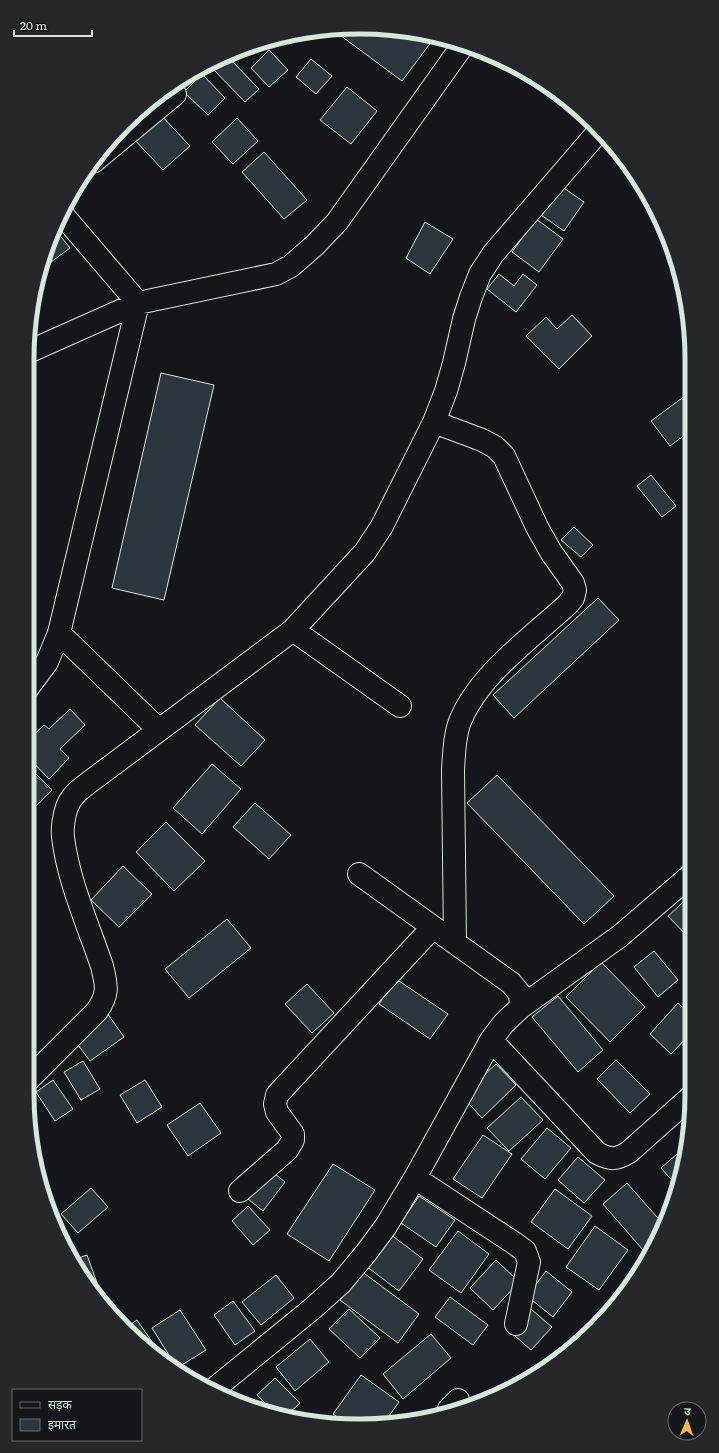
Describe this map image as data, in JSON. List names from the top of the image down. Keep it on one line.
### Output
{"legend":["सड़क","इमारत"],"scale_bar":"20 m","north":"top"}
